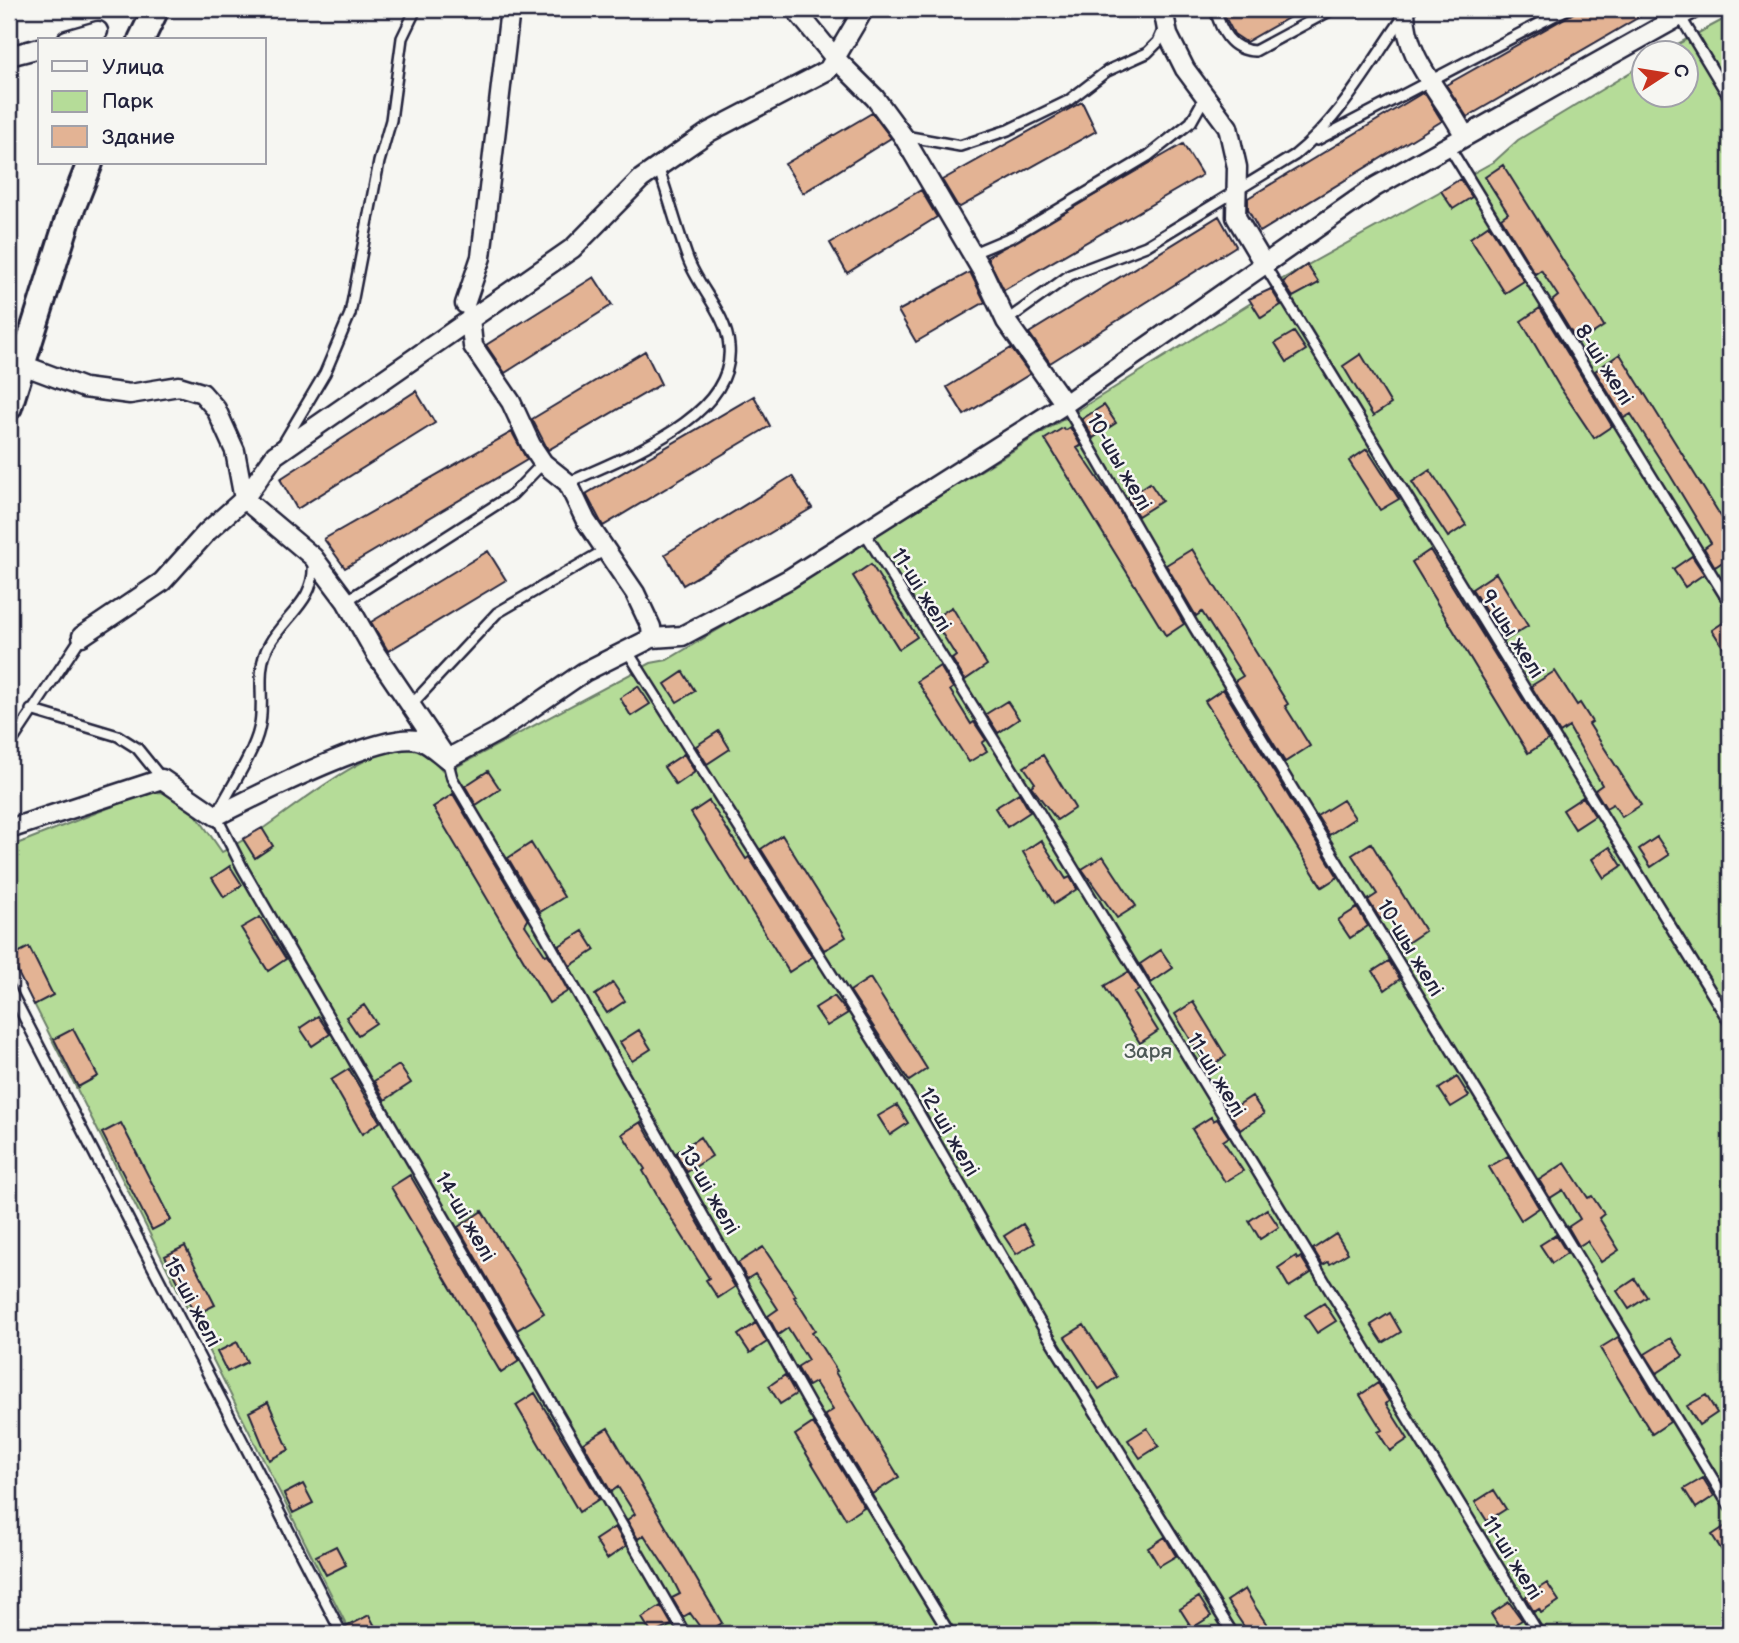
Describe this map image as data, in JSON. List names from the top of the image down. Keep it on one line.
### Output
{"streets":{"lane":["8-ші желі","10-шы желі","11-ші желі","9-шы желі","12-ші желі","13-ші желі","14-ші желі","15-ші желі"]},"parks":["Заря"],"legend":["Улица","Парк","Здание"],"north":"right"}
